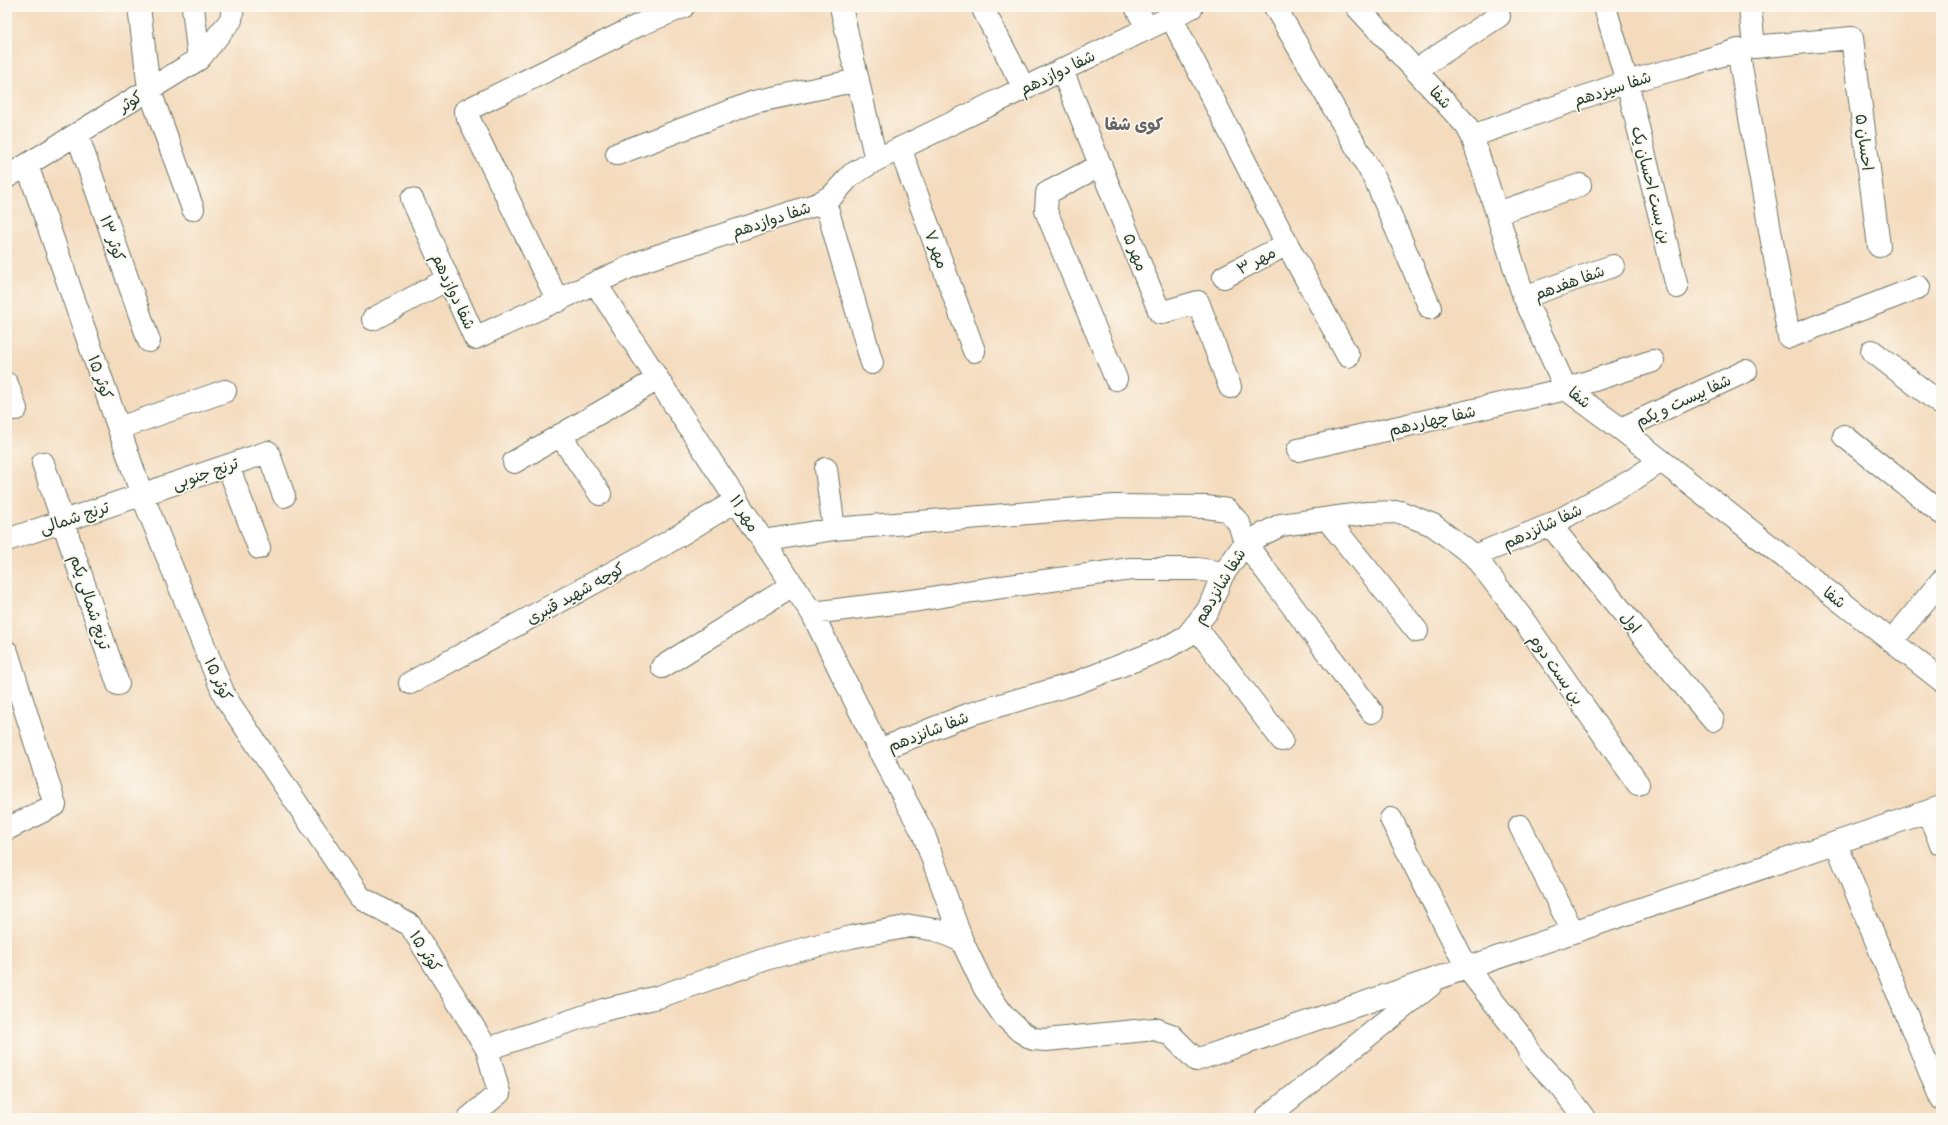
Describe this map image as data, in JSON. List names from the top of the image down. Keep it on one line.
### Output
{"streets":{"street":["شفا دوازدهم","شفا سیزدهم","شفا","کوثر","احسان ۵","بن بست احسان یک","کوثر ۱۳","مهر ۷","مهر ۵","مهر ۳","شفا هفدهم","کوثر ۱۵","شفا بیست و یکم","شفا چهاردهم","ترنج جنوبی","مهر ۱۱","ترنج شمالی","شفا شانزدهم","کوچه شهید قنبری","ترنج شمالی یکم","اول","بن بست دوم"]},"crossings":[["شفا دوازدهم","مهر ۷"],["شفا دوازدهم","مهر ۵"],["شفا دوازدهم","مهر ۱۱"],["شفا سیزدهم","شفا"],["شفا سیزدهم","احسان ۵"],["شفا سیزدهم","بن بست احسان یک"],["شفا","شفا هفدهم"],["شفا","شفا بیست و یکم"],["شفا","شفا چهاردهم"],["شفا","شفا شانزدهم"],["کوثر","کوثر ۱۳"],["کوثر","کوثر ۱۵"],["کوثر ۱۵","ترنج جنوبی"],["کوثر ۱۵","ترنج شمالی"],["ترنج جنوبی","ترنج شمالی"],["مهر ۱۱","شفا شانزدهم"],["مهر ۱۱","کوچه شهید قنبری"],["ترنج شمالی","ترنج شمالی یکم"],["شفا شانزدهم","اول"],["شفا شانزدهم","بن بست دوم"]],"districts":["کوی شفا"]}
